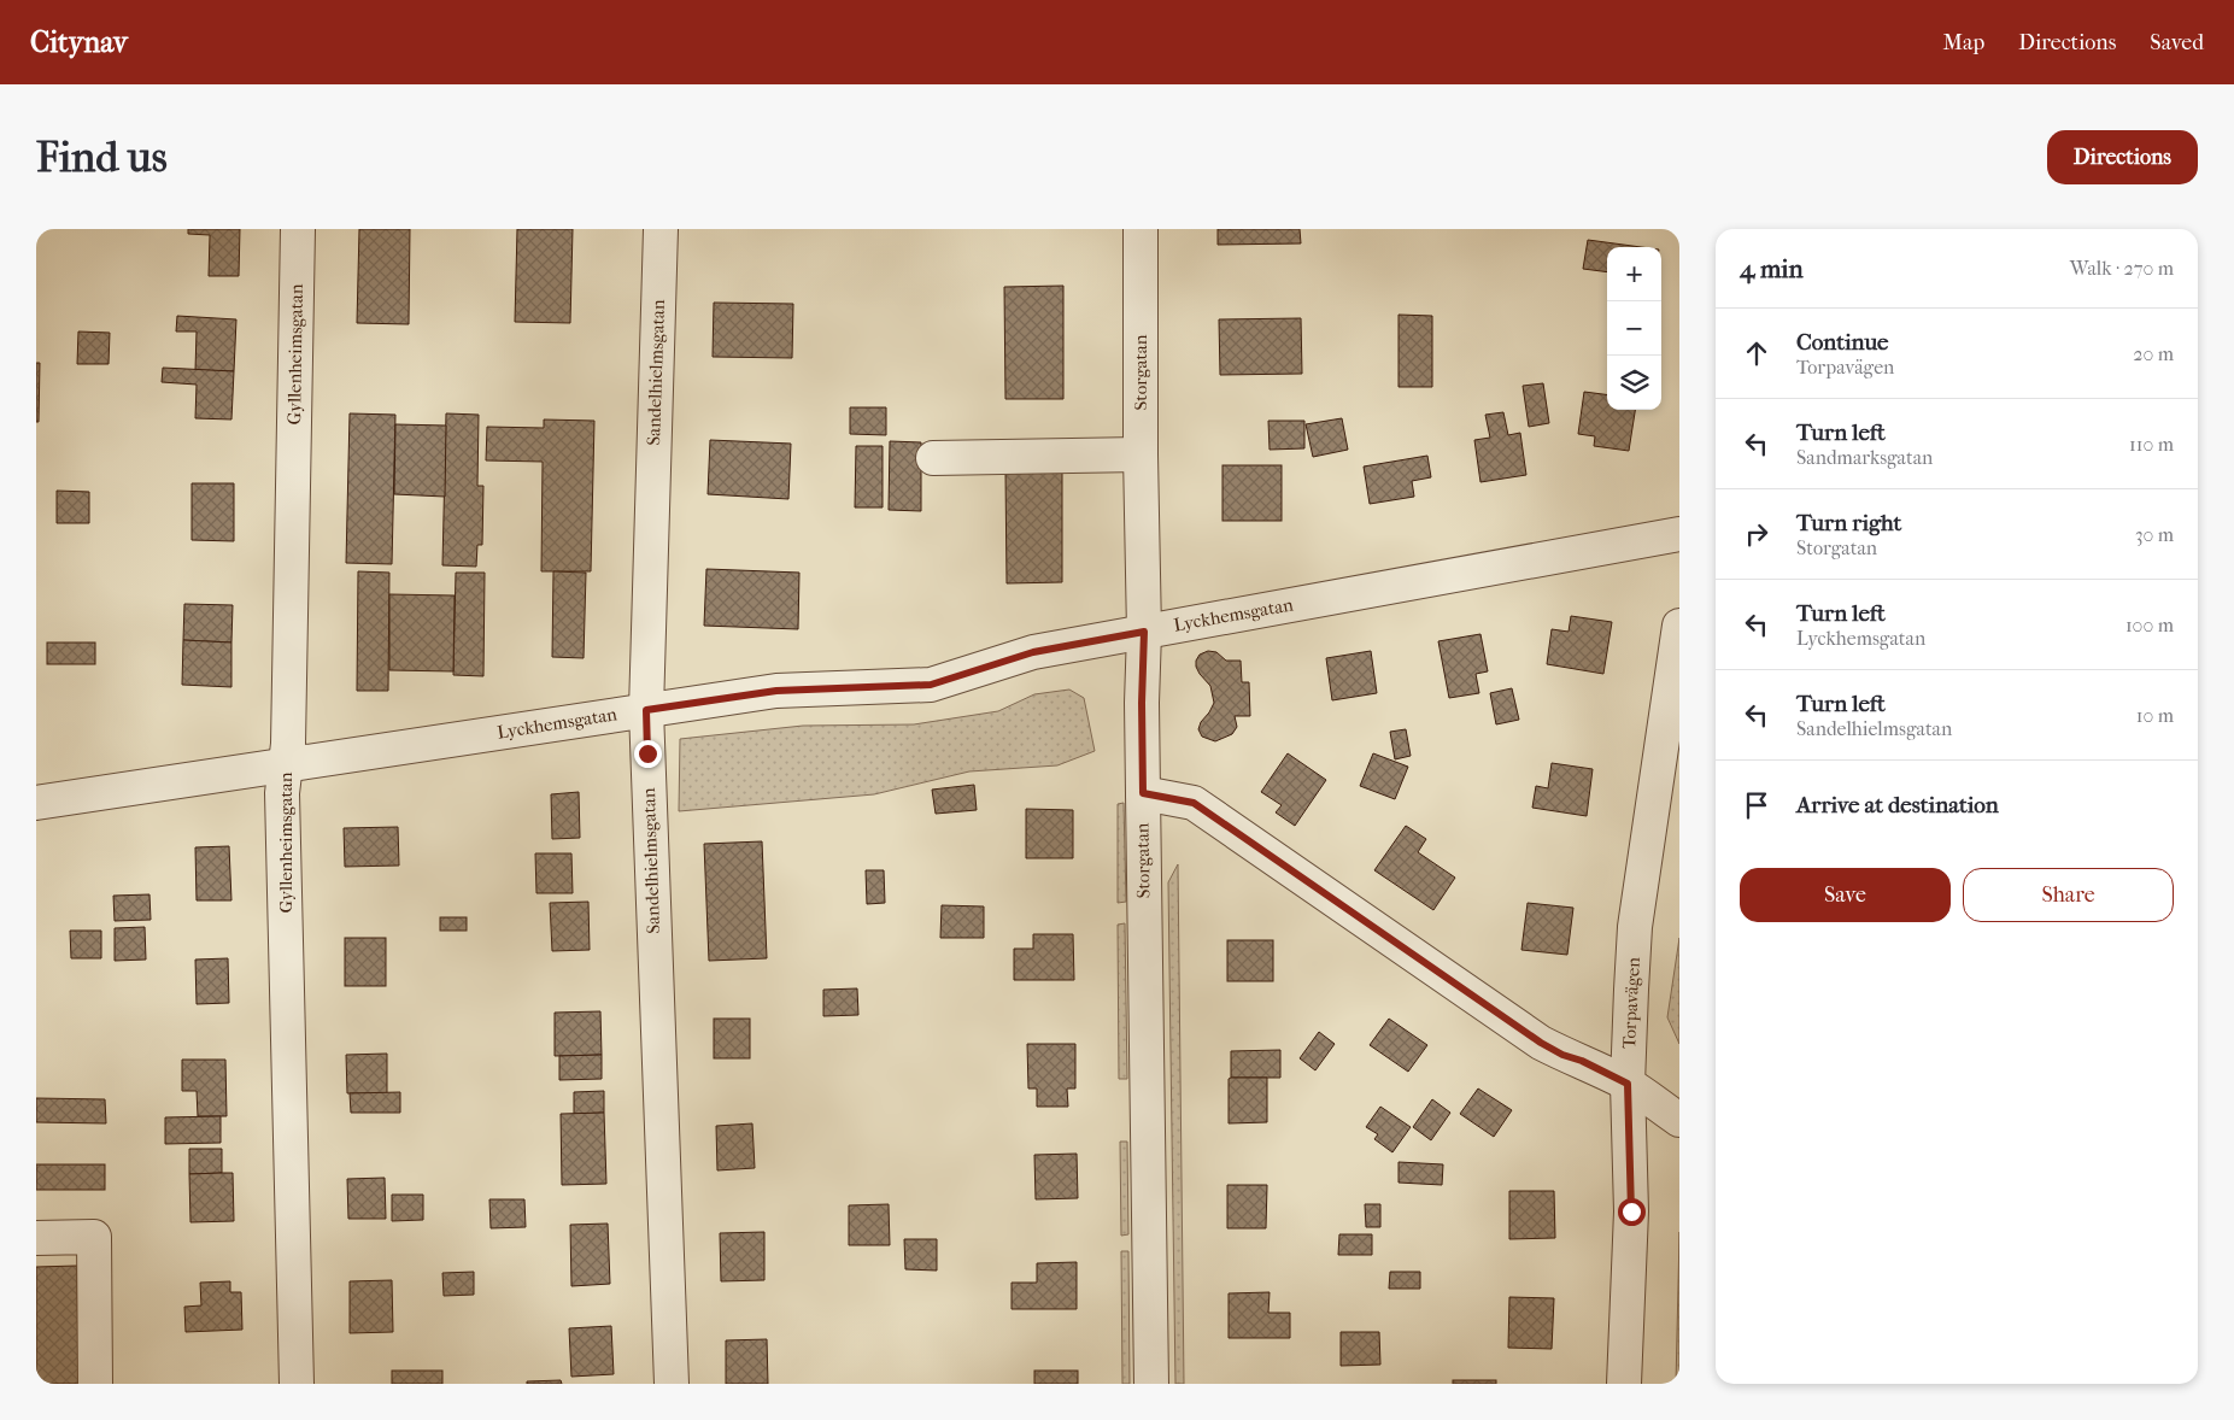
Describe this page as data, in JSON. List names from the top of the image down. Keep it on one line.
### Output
{"streets":{"street":["Gyllenheimsgatan","Sandelhielmsgatan","Storgatan","Lyckhemsgatan","Torpavägen"]},"crossings":[["Gyllenheimsgatan","Lyckhemsgatan"],["Sandelhielmsgatan","Lyckhemsgatan"],["Storgatan","Lyckhemsgatan"]],"page":{"header":"Citynav","nav":["Map","Directions","Saved"],"buttons":["Directions",["Save","Share"]],"title":"Find us","heading":["4 min","Walk · 270 m"],"map_buttons":["+","−"],"list":[["Continue","Torpavägen","20 m"],["Turn left","Sandmarksgatan","110 m"],["Turn right","Storgatan","30 m"],["Turn left","Lyckhemsgatan","100 m"],["Turn left","Sandelhielmsgatan","10 m"],"Arrive at destination"]}}
